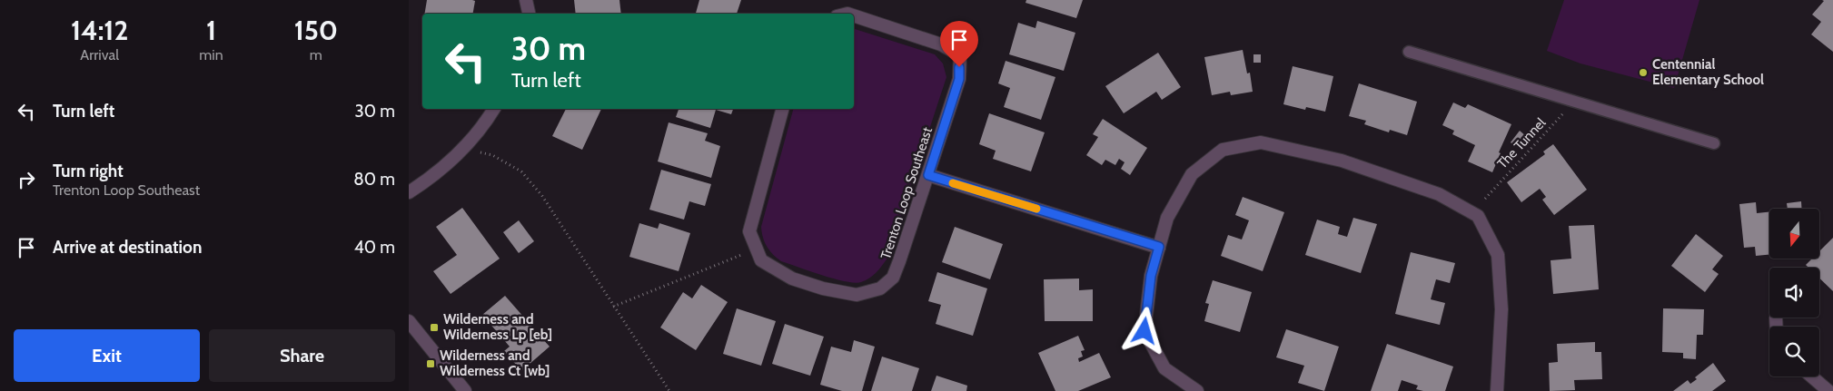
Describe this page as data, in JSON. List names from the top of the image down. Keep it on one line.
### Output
{"streets":{"street":["Trenton Loop Southeast"],"path":["The Tunnel"]},"places":{"other":["Centennial Elementary School"],"transit":["Wilderness and Wilderness Lp [eb]","Wilderness and Wilderness Ct [wb]"]},"north":"bottom","page":{"eta":["14:12","Arrival","1","min","150","m"],"turn":["30 m","Turn left"],"list":[{"name":"Turn left","value":"30 m"},{"name":"Turn right","note":"Trenton Loop Southeast","value":"80 m"},{"name":"Arrive at destination","value":"40 m"}],"buttons":["Exit","Share"]}}
